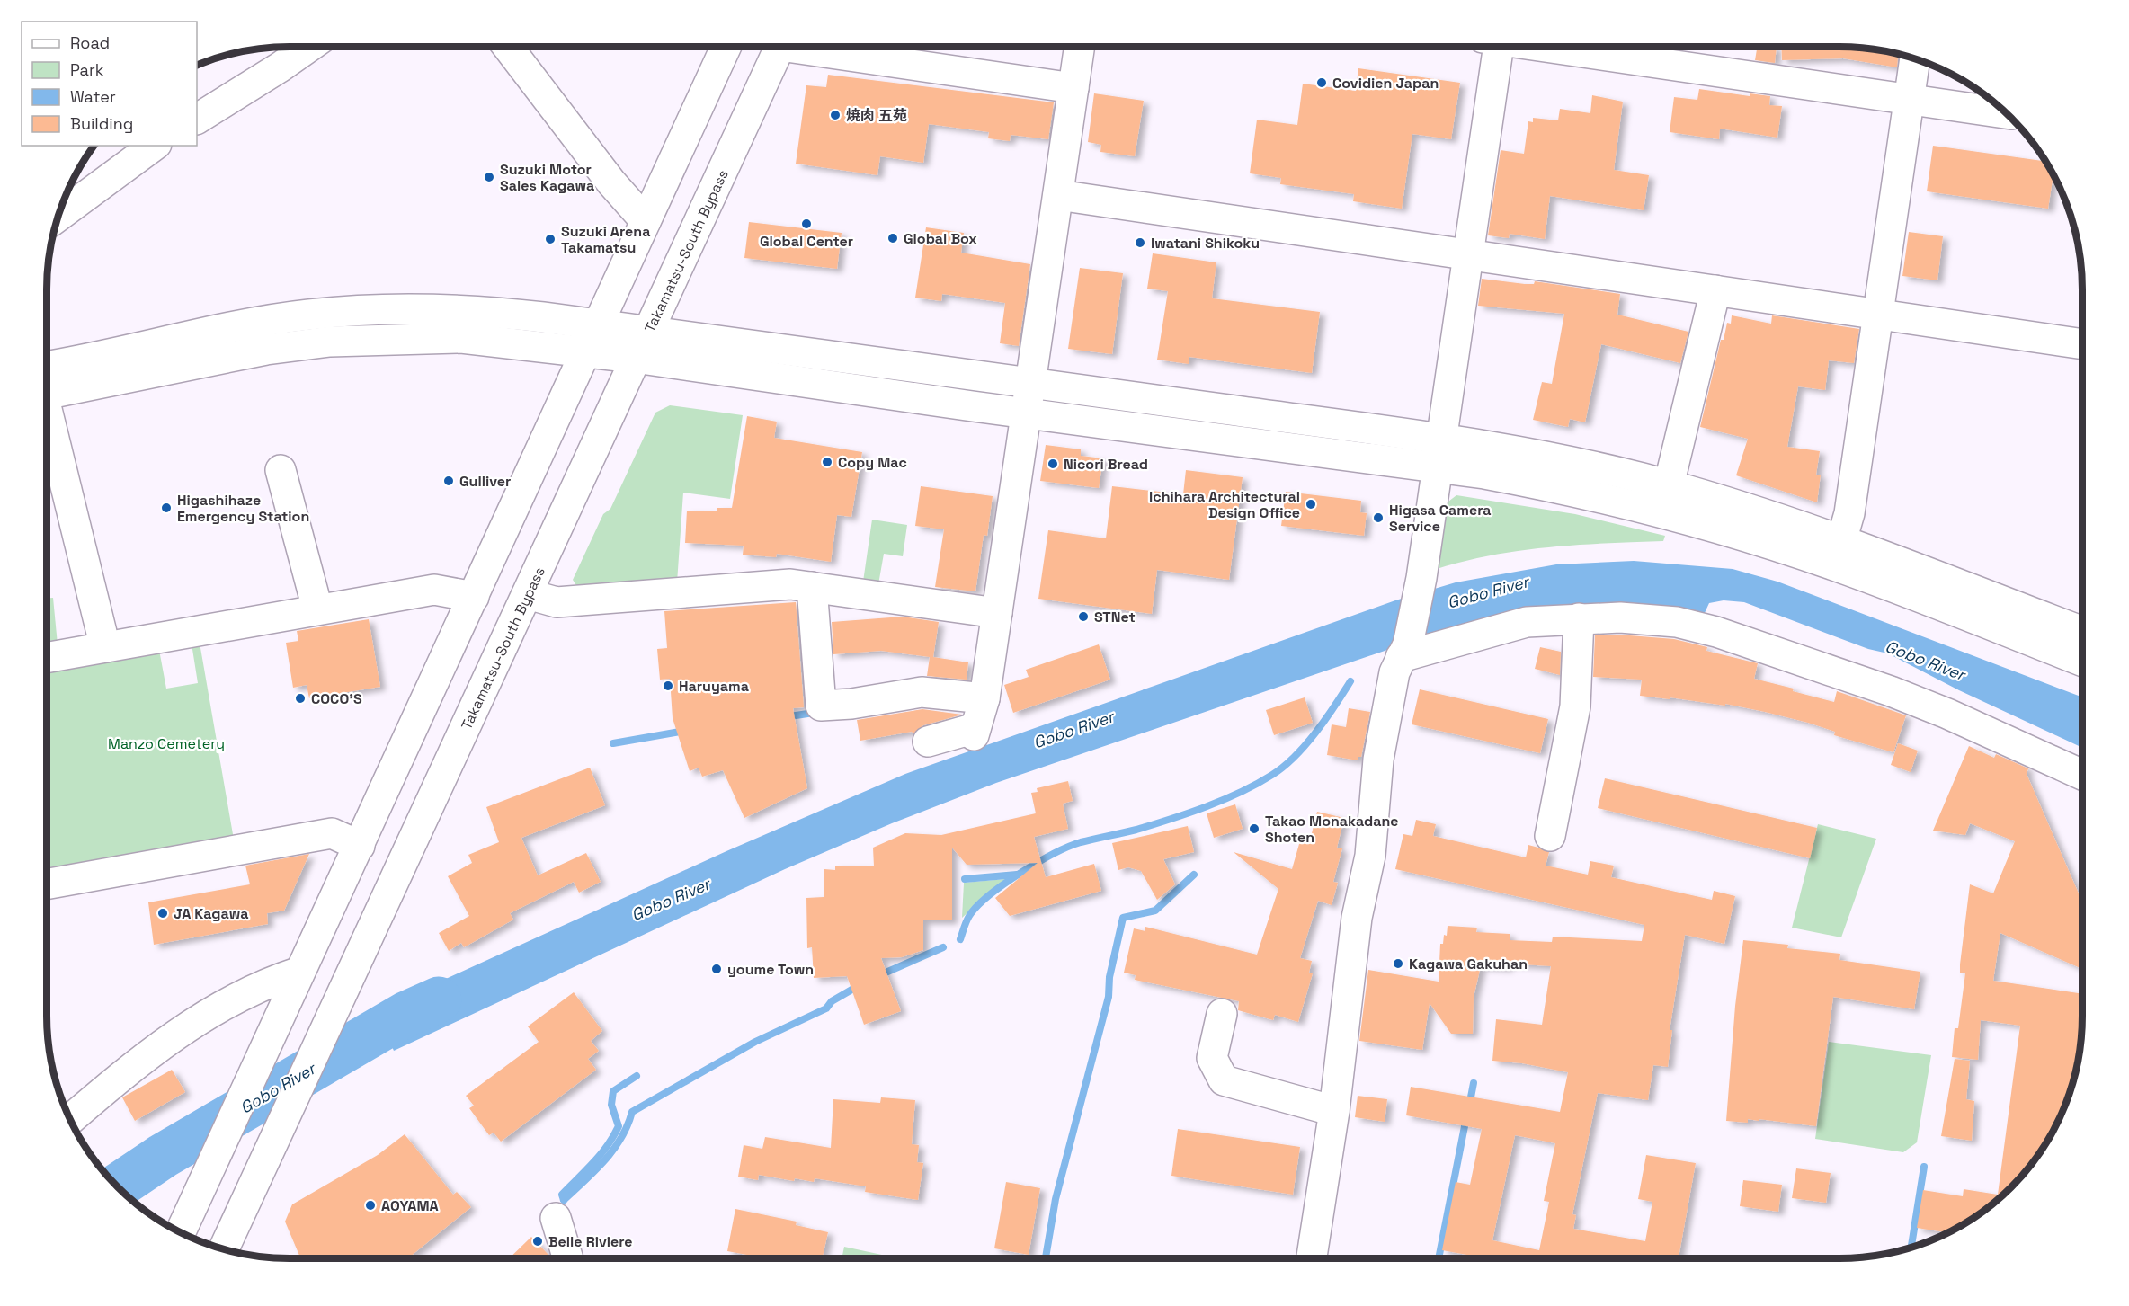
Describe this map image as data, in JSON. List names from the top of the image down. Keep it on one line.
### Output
{"streets":{"main road":["Takamatsu-South Bypass"]},"water":["Gobo River"],"parks":["Manzo Cemetery"],"places":["Covidien Japan","焼肉 五苑","Suzuki Motor Sales Kagawa","Global Center","Global Box","Suzuki Arena Takamatsu","Iwatani Shikoku","Copy Mac","Nicori Bread","Gulliver","Ichihara Architectural Design Office","Higashihaze Emergency Station","Higasa Camera Service","STNet","Haruyama","COCO'S","Takao Monakadane Shoten","JA Kagawa","Kagawa Gakuhan","youme Town","AOYAMA","Belle Riviere"],"legend":["Road","Park","Water","Building"]}
